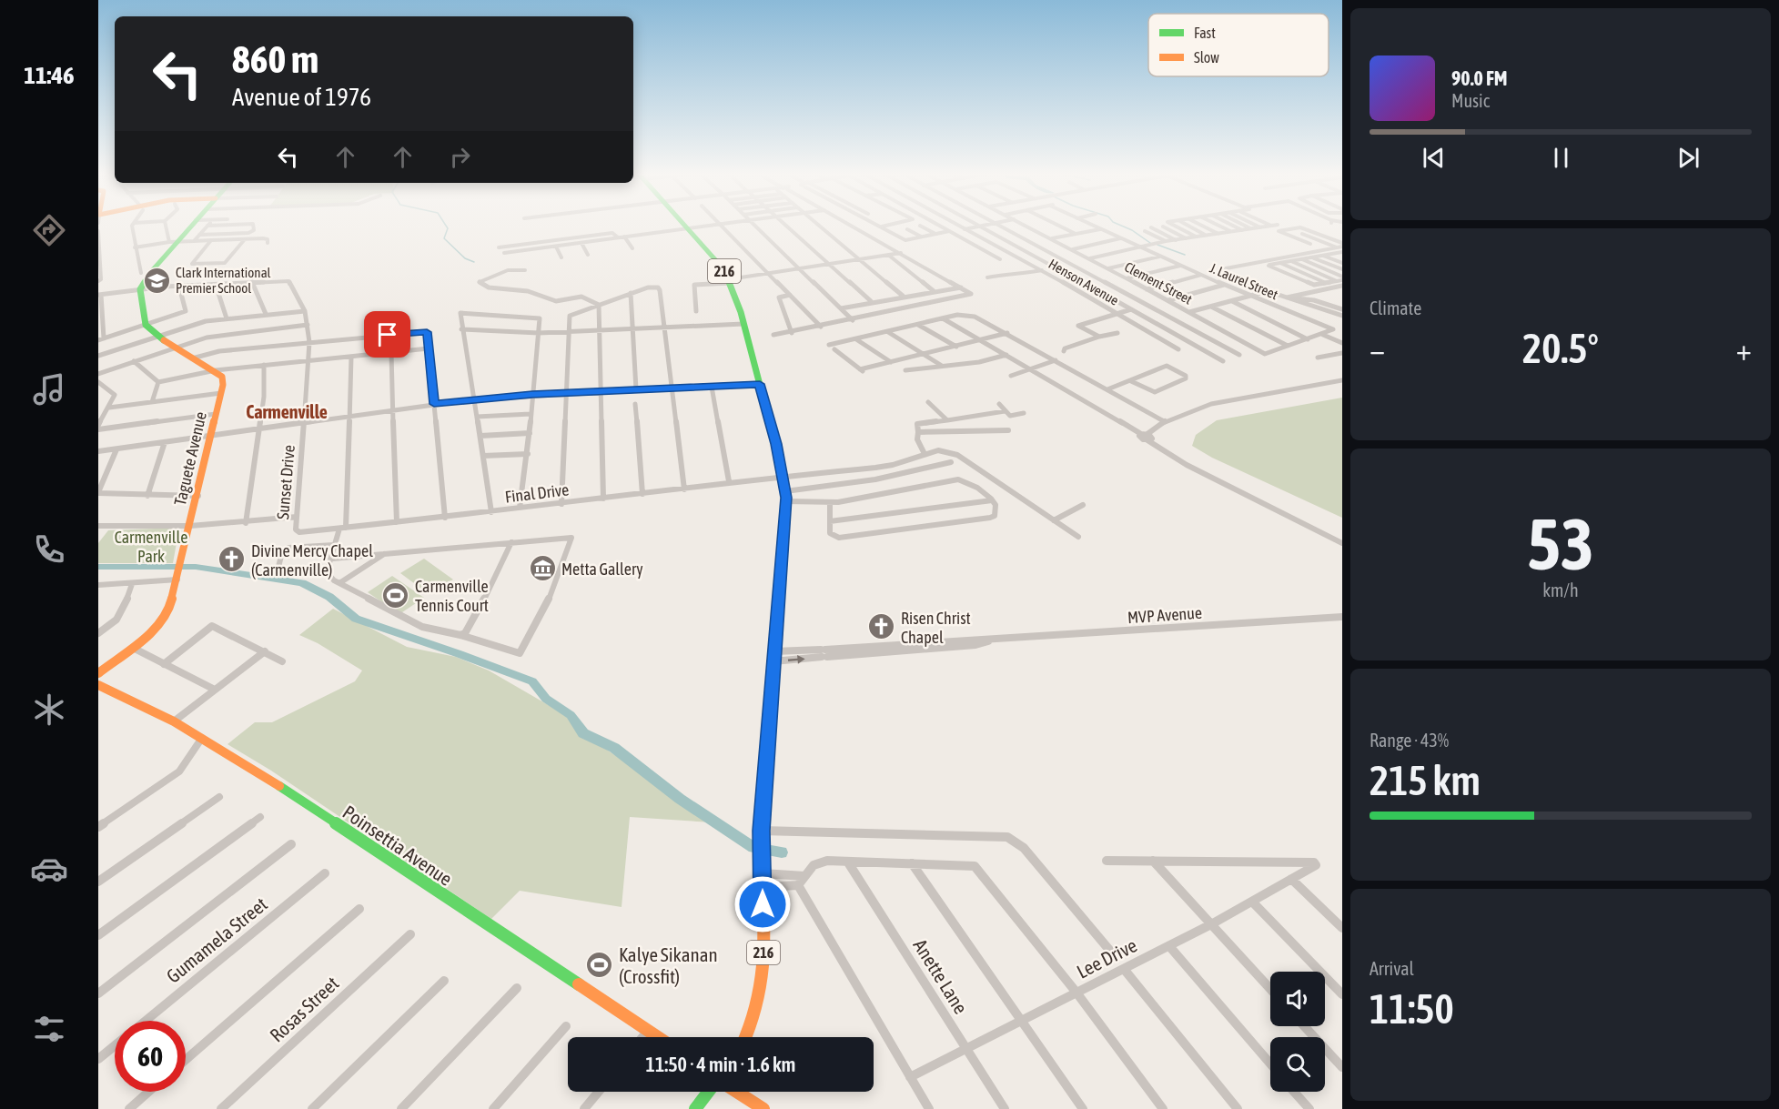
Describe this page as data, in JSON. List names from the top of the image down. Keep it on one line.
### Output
{"streets":{"main road":["216","Taguete Avenue","Poinsettia Avenue"],"street":["J. Laurel Street","Henson Avenue","Clement Street","Sunset Drive","Final Drive","MVP Avenue","Gumamela Street","Lee Drive","Anette Lane","Rosas Street"]},"crossings":[["216","Final Drive"],["216","MVP Avenue"],["Sunset Drive","Final Drive"],["Lee Drive","Anette Lane"]],"districts":["Carmenville"],"parks":["Carmenville Park"],"places":{"school or university":["Clark International Premier School"],"church":["Divine Mercy Chapel (Carmenville)","Risen Christ Chapel"],"museum":["Metta Gallery"],"sports":["Carmenville Tennis Court","Kalye Sikanan (Crossfit)"]},"legend":["Fast","Slow"],"page":{"tabs":"11:46","turn":["860 m","Avenue of 1976"],"song":["90.0 FM","Music"],"tile":["Climate",["53","km/h"],["Range · 43%","215 km"],["Arrival","11:50"]],"heat":["−","20.5°","+"],"limit":"60","trip":"11:50 · 4 min · 1.6 km"}}
